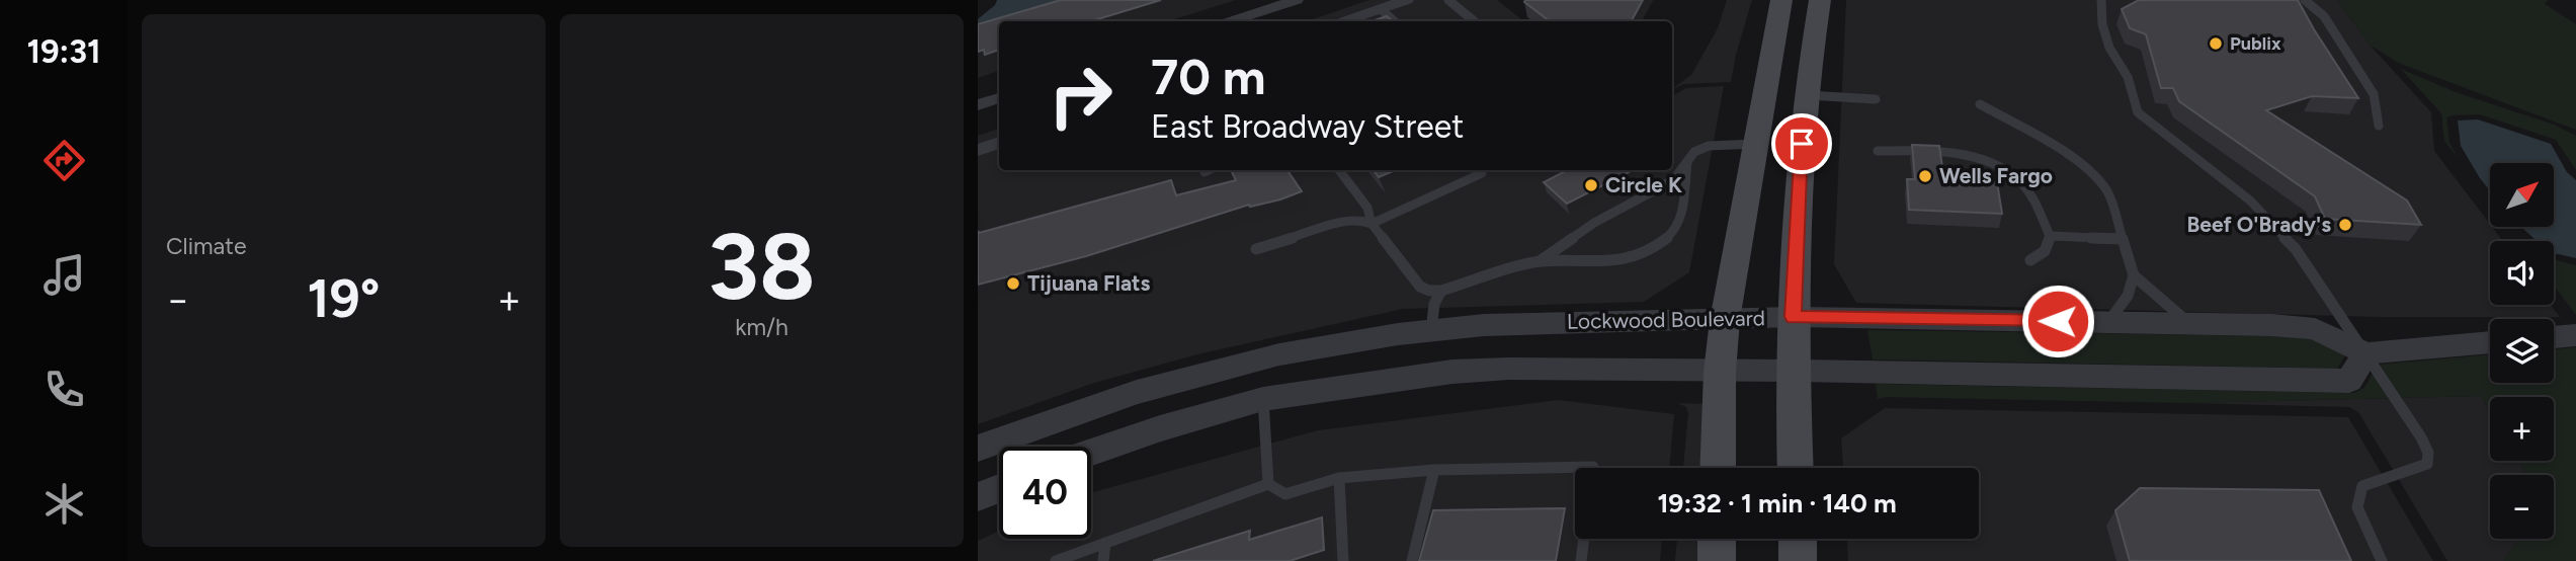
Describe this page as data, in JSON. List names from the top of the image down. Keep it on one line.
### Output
{"streets":{"street":["Lockwood Boulevard"]},"places":["Publix","Wells Fargo","Circle K","Beef O'Brady's","Tijuana Flats"],"north":"top right","page":{"tabs":"19:31","tile":["Climate",["38","km/h"]],"turn":["70 m","East Broadway Street"],"map_buttons":["+","−"],"heat":["−","19°","+"],"limit":"40","trip":"19:32 · 1 min · 140 m"}}
